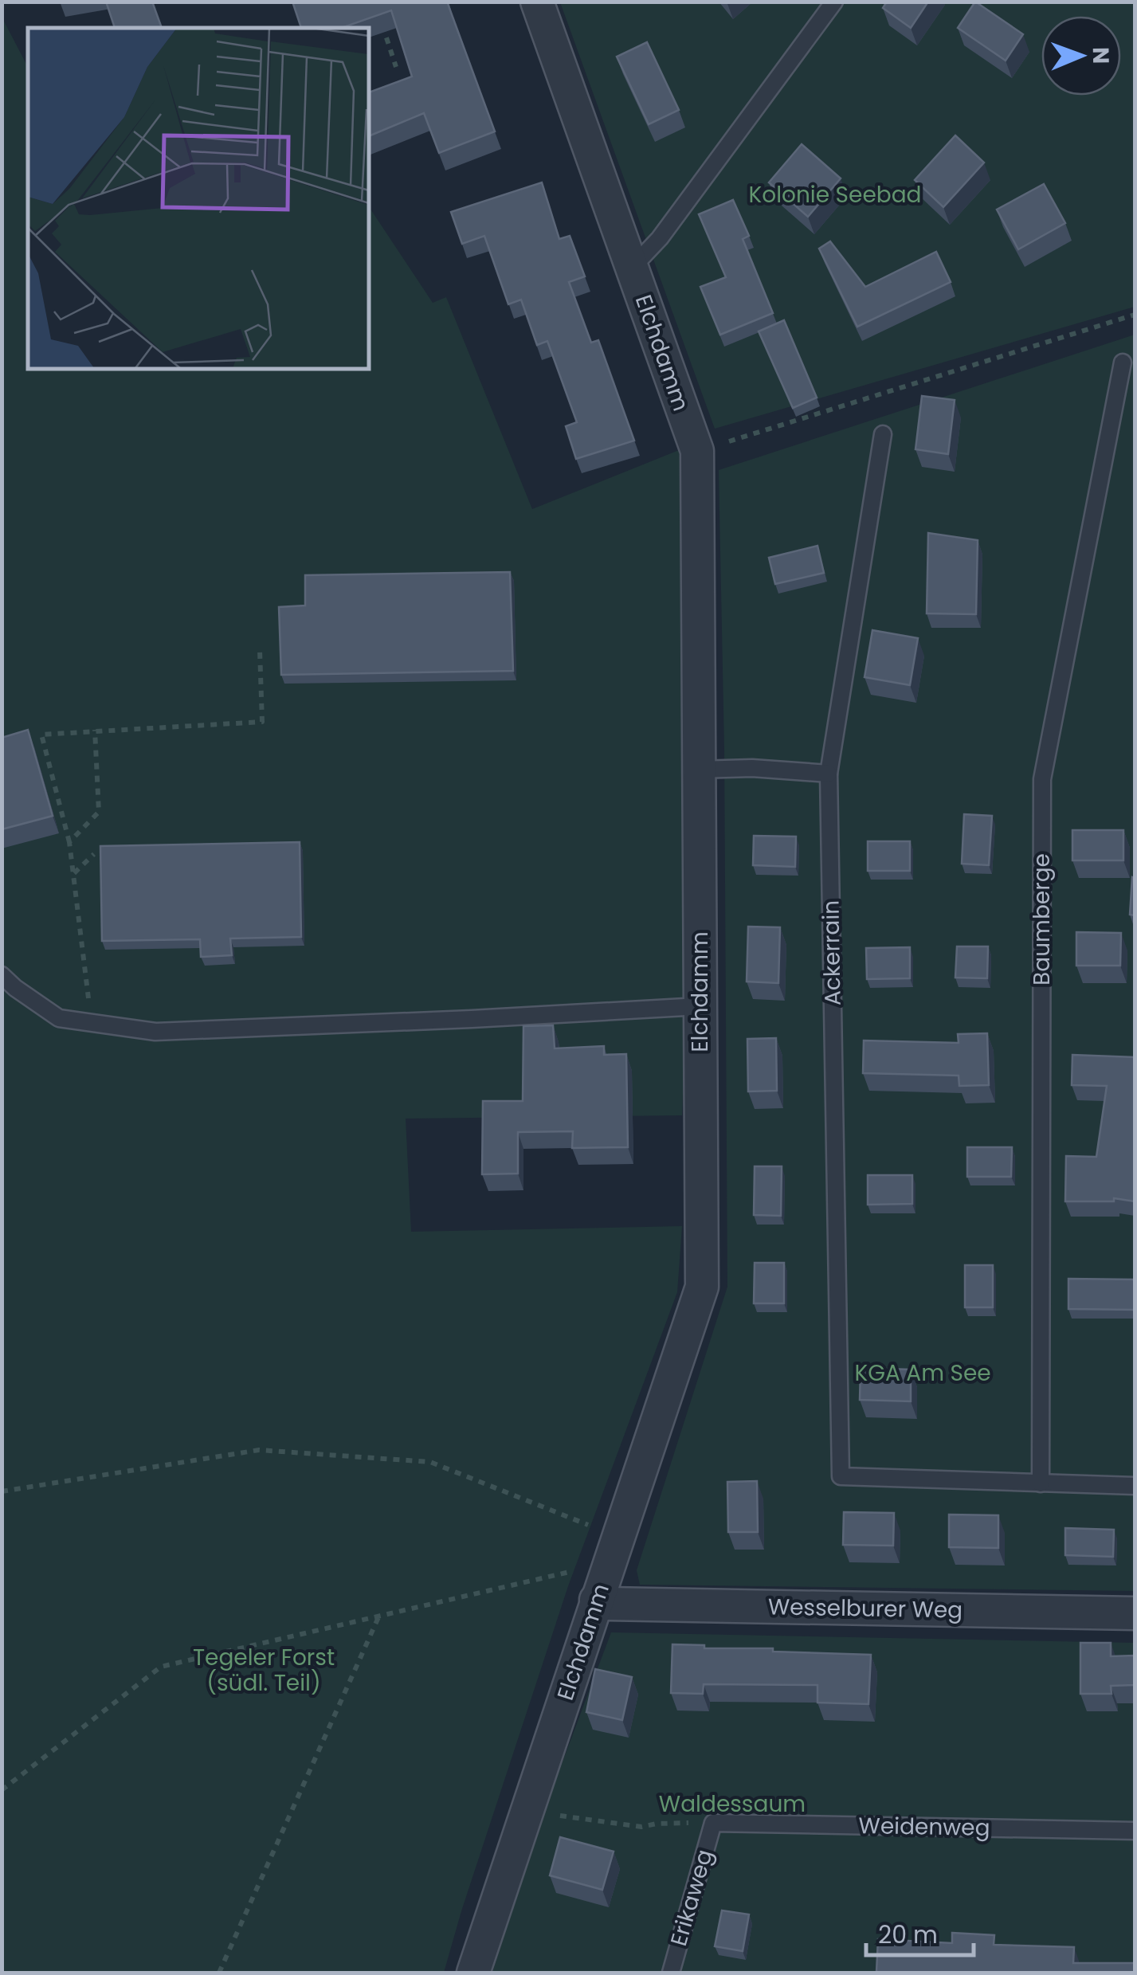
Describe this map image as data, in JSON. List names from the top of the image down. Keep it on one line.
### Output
{"streets":{"street":["Elchdamm","Wesselburer Weg"],"lane":["Baumberge","Ackerrain","Weidenweg","Erikaweg"]},"crossings":[["Elchdamm","Wesselburer Weg"],["Baumberge","Ackerrain"],["Weidenweg","Erikaweg"]],"parks":["Kolonie Seebad","KGA Am See","Tegeler Forst (südl. Teil)","Waldessaum"],"scale_bar":"20 m","north":"right"}
